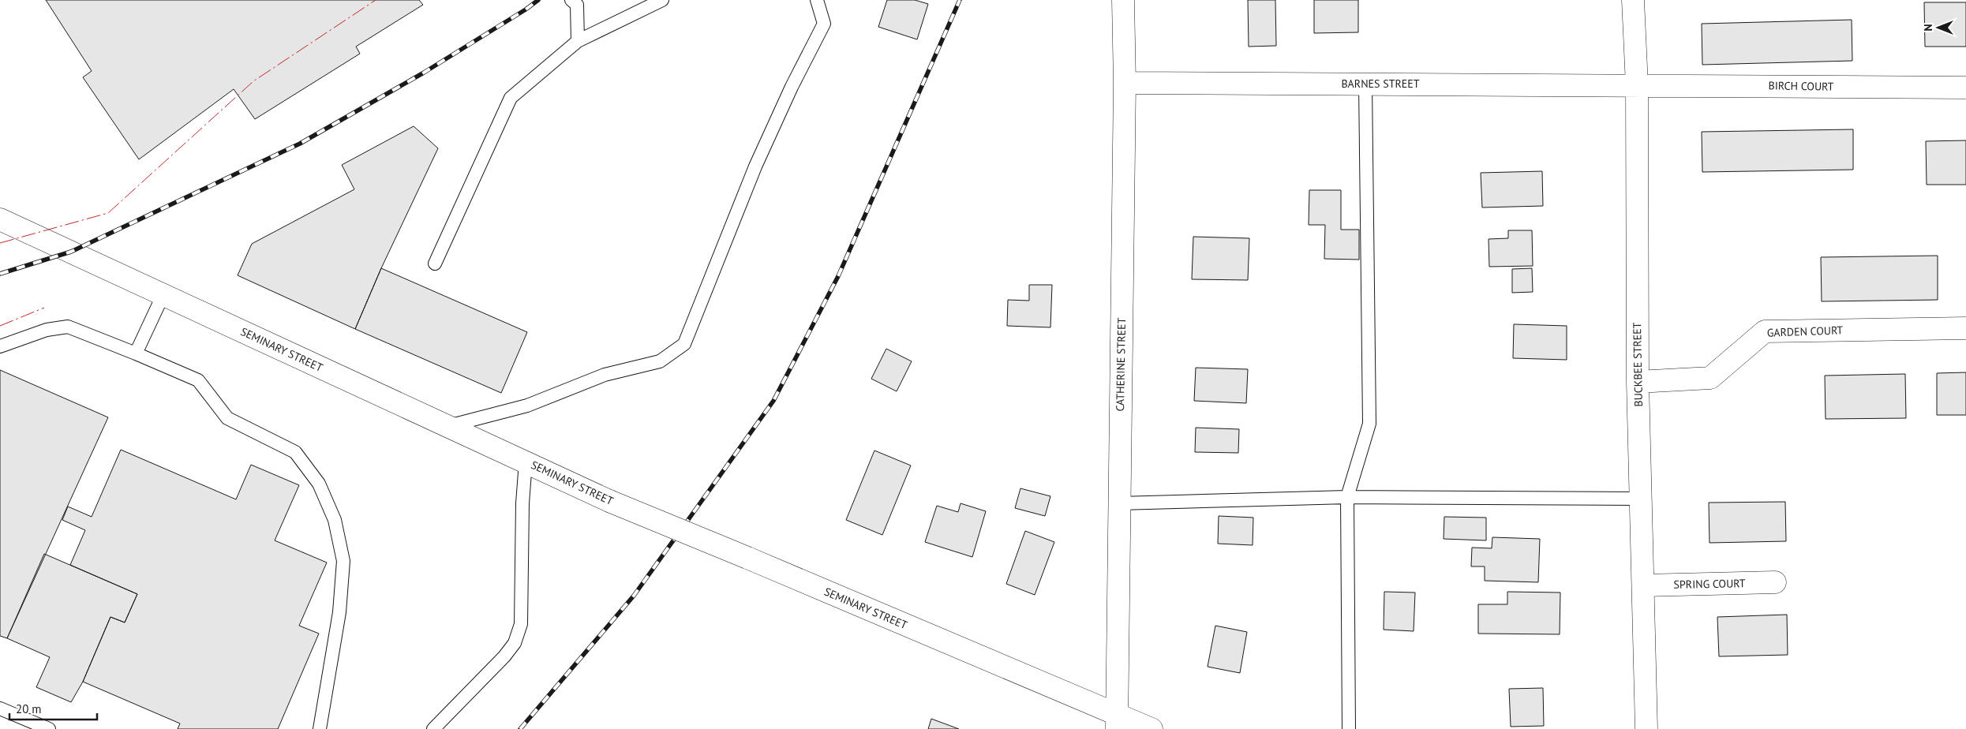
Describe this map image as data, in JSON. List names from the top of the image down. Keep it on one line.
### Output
{"streets":{"street":["BARNES STREET","BIRCH COURT","GARDEN COURT","SEMINARY STREET","CATHERINE STREET","BUCKBEE STREET","SPRING COURT"]},"crossings":[["BARNES STREET","BIRCH COURT"],["BARNES STREET","CATHERINE STREET"],["BARNES STREET","BUCKBEE STREET"],["BIRCH COURT","BUCKBEE STREET"],["GARDEN COURT","BUCKBEE STREET"],["SEMINARY STREET","CATHERINE STREET"],["BUCKBEE STREET","SPRING COURT"]],"scale_bar":"20 m","north":"left"}
